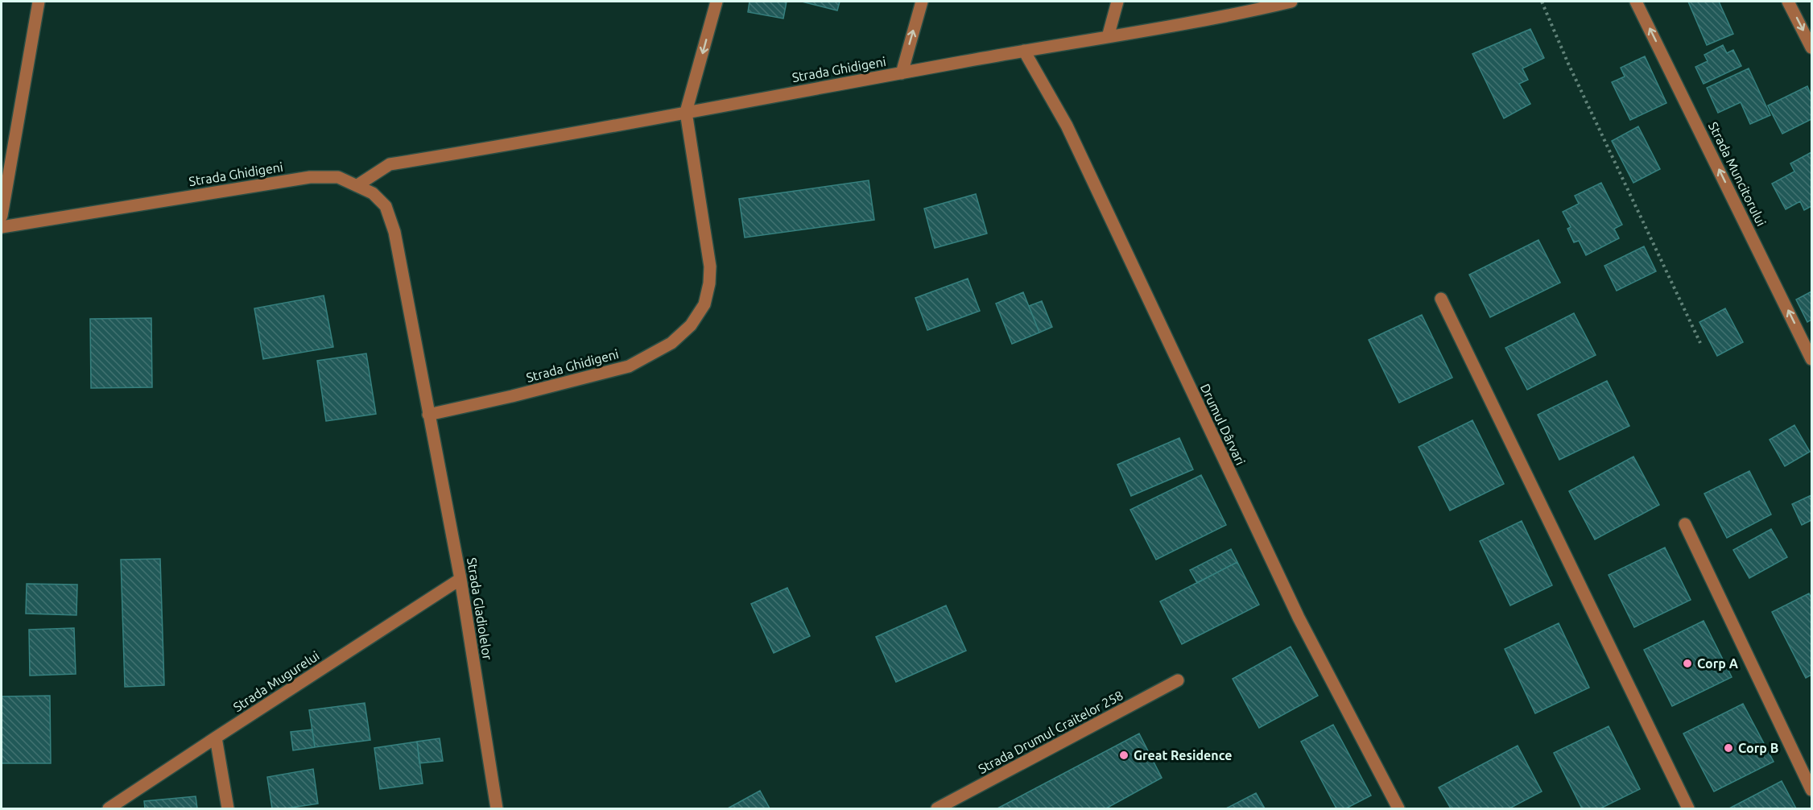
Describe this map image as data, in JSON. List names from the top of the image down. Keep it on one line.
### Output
{"streets":{"street":["Strada Ghidigeni","Strada Muncitorului","Drumul Dârvari","Strada Gladiolelor","Strada Mugurelui","Strada Drumul Craitelor 258"]},"crossings":[["Strada Ghidigeni","Drumul Dârvari"],["Strada Ghidigeni","Strada Gladiolelor"],["Strada Gladiolelor","Strada Mugurelui"]],"one_way":["Strada Muncitorului"],"places":["Corp A","Corp B","Great Residence"]}
